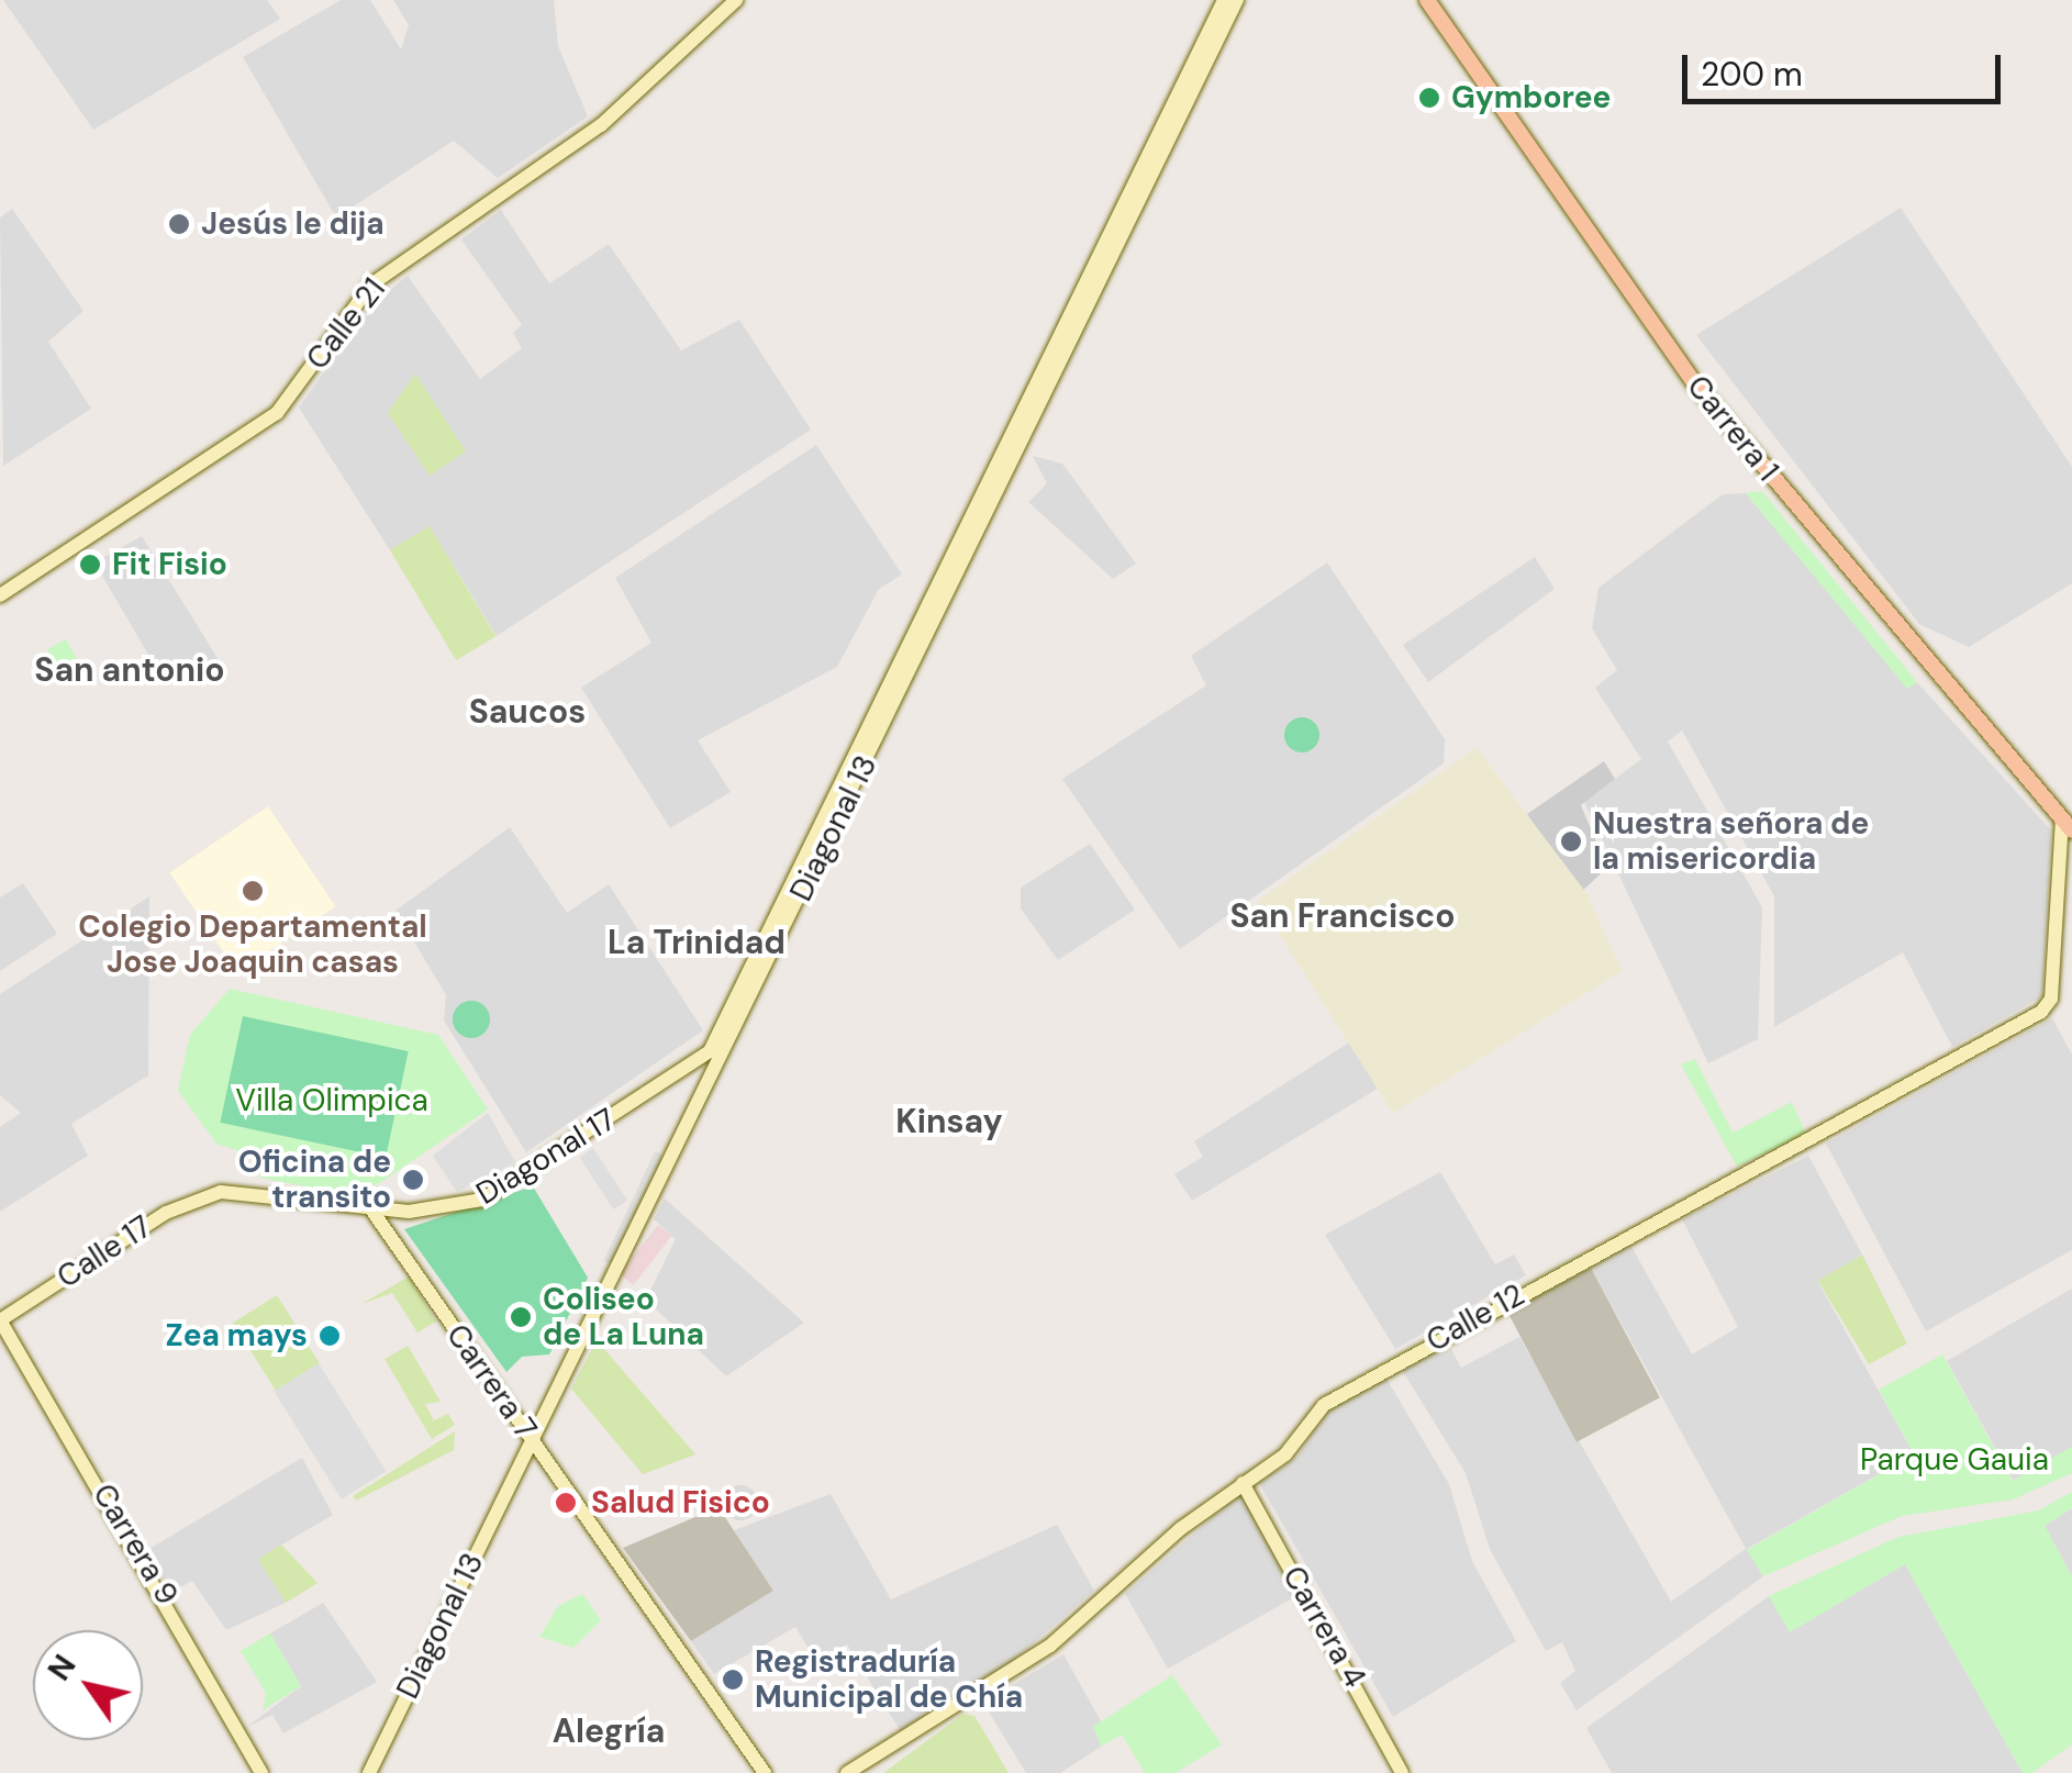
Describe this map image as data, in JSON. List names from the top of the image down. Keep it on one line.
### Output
{"streets":{"main road":["Calle 21","Carrera 1","Diagonal 13","Diagonal 17","Calle 17","Calle 12","Carrera 7","Carrera 9","Carrera 4"]},"crossings":[["Carrera 1","Calle 12"],["Diagonal 13","Diagonal 17"],["Diagonal 13","Carrera 7"],["Diagonal 17","Calle 17"],["Diagonal 17","Carrera 7"],["Calle 17","Carrera 9"],["Calle 12","Carrera 4"]],"districts":["San antonio","Saucos","San Francisco","La Trinidad","Kinsay","Alegría"],"parks":["Villa Olimpica","Parque Gauia"],"places":["Gymboree","Jesús le dija","Fit Fisio","Nuestra señora de la misericordia","Colegio Departamental Jose Joaquin casas","Oficina de transito","Coliseo de La Luna","Zea mays","Salud Fisico","Registraduría Municipal de Chía"],"scale_bar":"200 m","north":"top left"}
